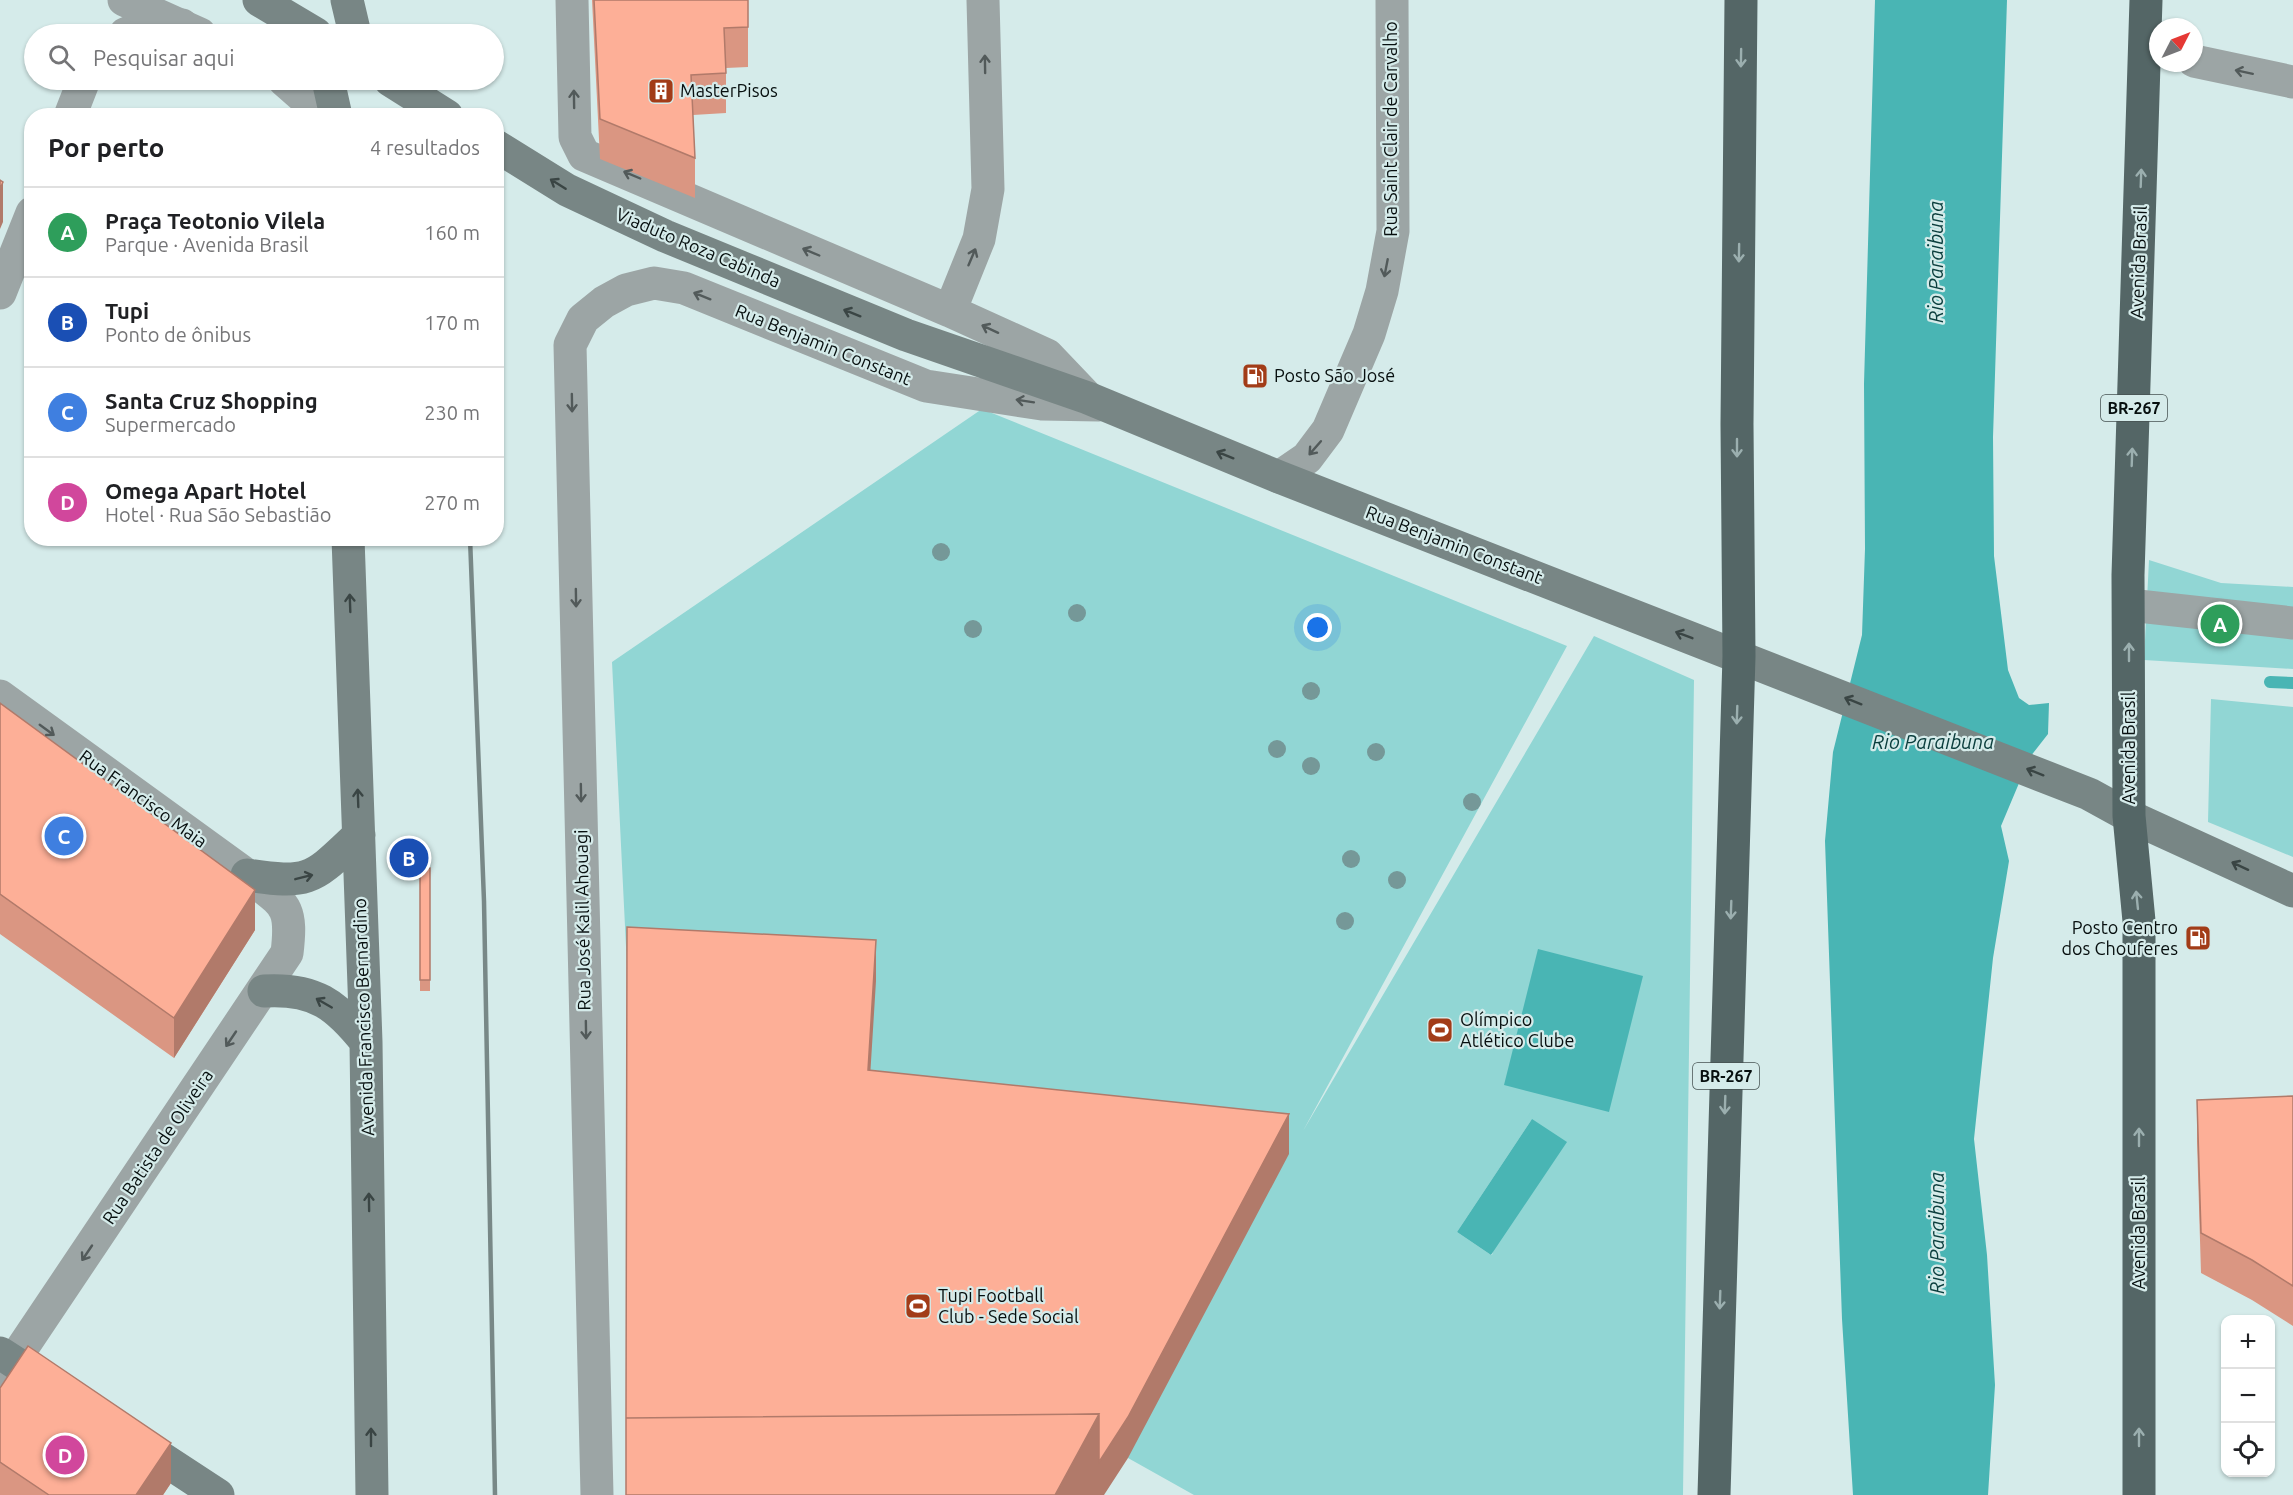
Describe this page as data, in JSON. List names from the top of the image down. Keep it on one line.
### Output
{"streets":{"highway":["Avenida Brasil","BR-267"],"main road":["Viaduto Roza Cabinda","Rua Benjamin Constant","Avenida Francisco Bernardino"],"street":["Rua Saint Clair de Carvalho","Rua Francisco Maia","Rua José Kalil Ahouagi","Rua Batista de Oliveira"]},"crossings":[["Rua Saint Clair de Carvalho","Rua Benjamin Constant"],["Viaduto Roza Cabinda","Rua Benjamin Constant"],["Avenida Brasil","Rua Benjamin Constant"],["Rua Benjamin Constant","BR-267"],["Rua Benjamin Constant","Rua José Kalil Ahouagi"],["Rua Francisco Maia","Rua Batista de Oliveira"]],"one_way":["Rua Saint Clair de Carvalho","Viaduto Roza Cabinda","Avenida Brasil","Rua Benjamin Constant","Rua Francisco Maia","Rua José Kalil Ahouagi","Avenida Francisco Bernardino","Rua Batista de Oliveira"],"water":["Rio Paraibuna"],"places":{"building":["MasterPisos"],"fuel station":["Posto São José","Posto Centro dos Chouferes"],"sports":["Olímpico Atlético Clube","Tupi Football Club - Sede Social"]},"north":"top right","page":{"search":"Pesquisar aqui","heading":["Por perto","4 resultados"],"list":[{"mark":"A","name":"Praça Teotonio Vilela","note":"Parque · Avenida Brasil","value":"160 m"},{"mark":"B","name":"Tupi","note":"Ponto de ônibus","value":"170 m"},{"mark":"C","name":"Santa Cruz Shopping","note":"Supermercado","value":"230 m"},{"mark":"D","name":"Omega Apart Hotel","note":"Hotel · Rua São Sebastião","value":"270 m"}],"pins":["A","C","B","D"],"map_buttons":["+","−"]}}
